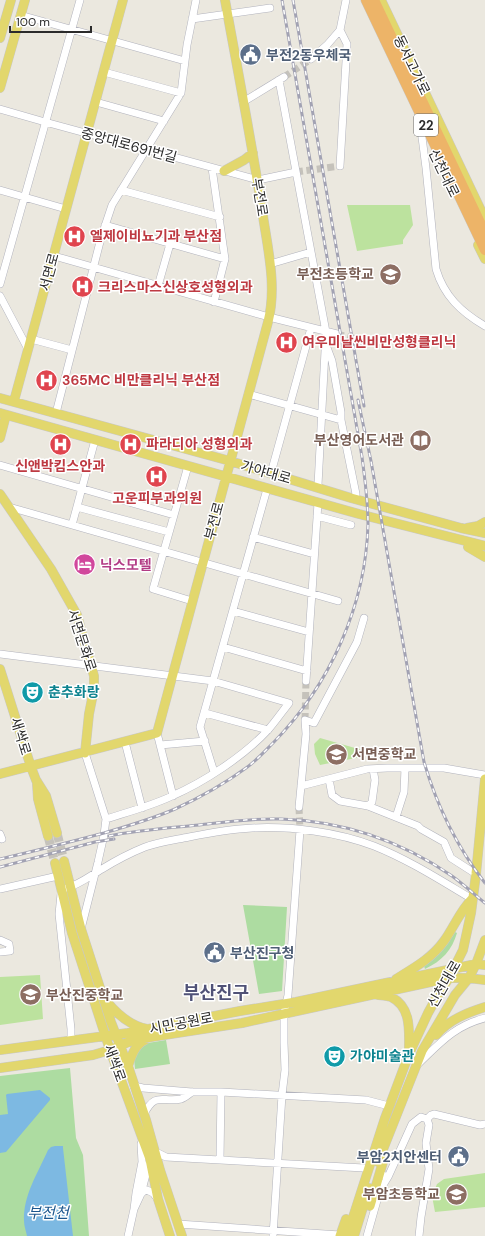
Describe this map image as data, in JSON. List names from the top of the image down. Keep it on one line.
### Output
{"streets":{"highway":["동서고가로","22"],"main road":["신천대로","부전로","서면로","가야대로","서면문화로","새싹로","시민공원로"],"street":["중앙대로691번길"]},"crossings":[["중앙대로691번길","부전로"],["중앙대로691번길","서면로"],["신천대로","새싹로"],["신천대로","시민공원로"],["부전로","가야대로"],["서면로","가야대로"],["서면문화로","새싹로"],["새싹로","시민공원로"]],"districts":["부산진구"],"water":["부전천"],"places":{"public building":["부전2동우체국","부산진구청","부암2치안센터"],"hospital":["엘제이비뇨기과 부산점","크리스마스신상호성형외과","여우미날씬비만성형클리닉","365MC 비만클리닉 부산점","신앤박킴스안과","파라디아 성형외과","고운피부과의원"],"school or university":["부전초등학교","서면중학교","부산진중학교","부암초등학교"],"library":["부산영어도서관"],"hotel":["닉스모텔"],"theatre":["춘추화랑","가야미술관"]},"scale_bar":"100 m"}
